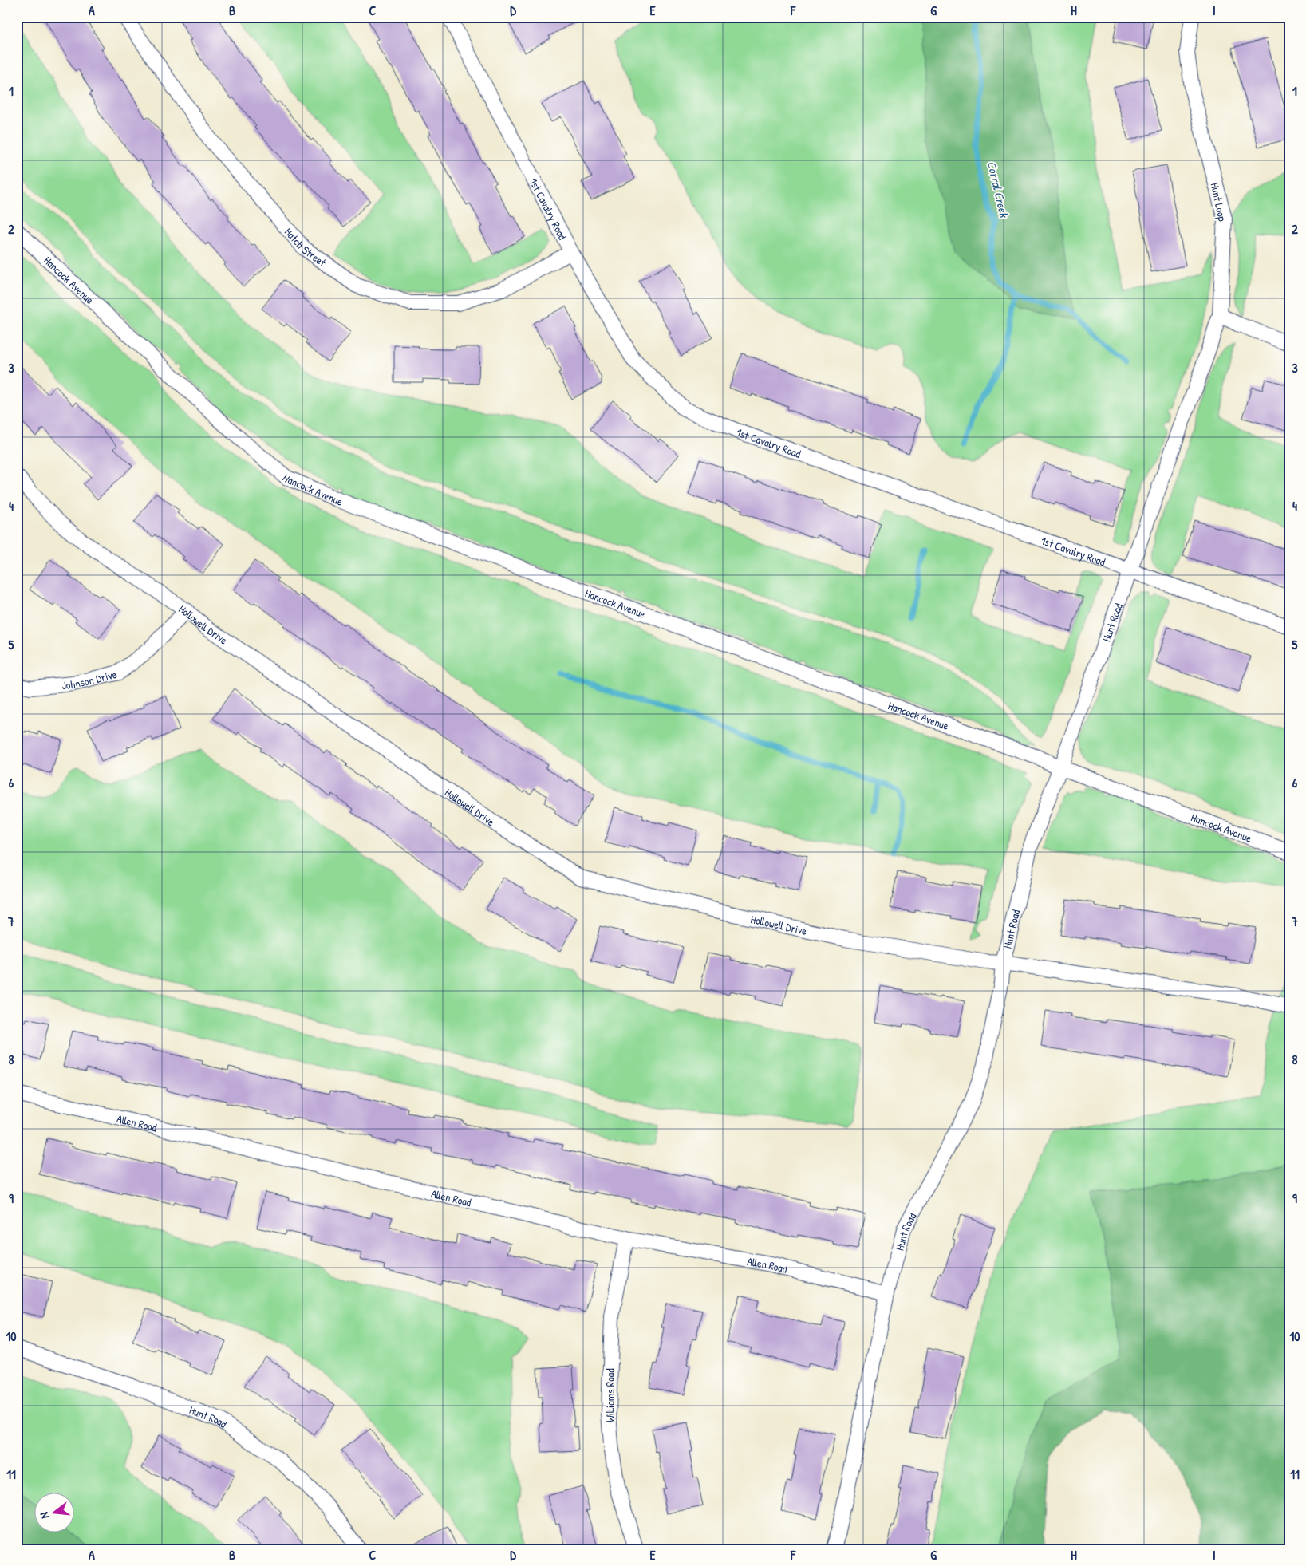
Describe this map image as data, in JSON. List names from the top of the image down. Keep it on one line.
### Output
{"streets":{"street":["Hunt Loop","1st Cavalry Road","Hatch Street","Hancock Avenue","Hunt Road","Hollowell Drive","Johnson Drive","Allen Road","Williams Road"]},"crossings":[["Hunt Loop","Hunt Road"],["1st Cavalry Road","Hatch Street"],["1st Cavalry Road","Hunt Road"],["Hancock Avenue","Hunt Road"],["Hunt Road","Hollowell Drive"],["Hunt Road","Allen Road"],["Hollowell Drive","Johnson Drive"],["Allen Road","Williams Road"]],"water":["Corral Creek"],"north":"left","grid":{"columns":["A","B","C","D","E","F","G","H","I"],"rows":["1","2","3","4","5","6","7","8","9","10","11"]}}
